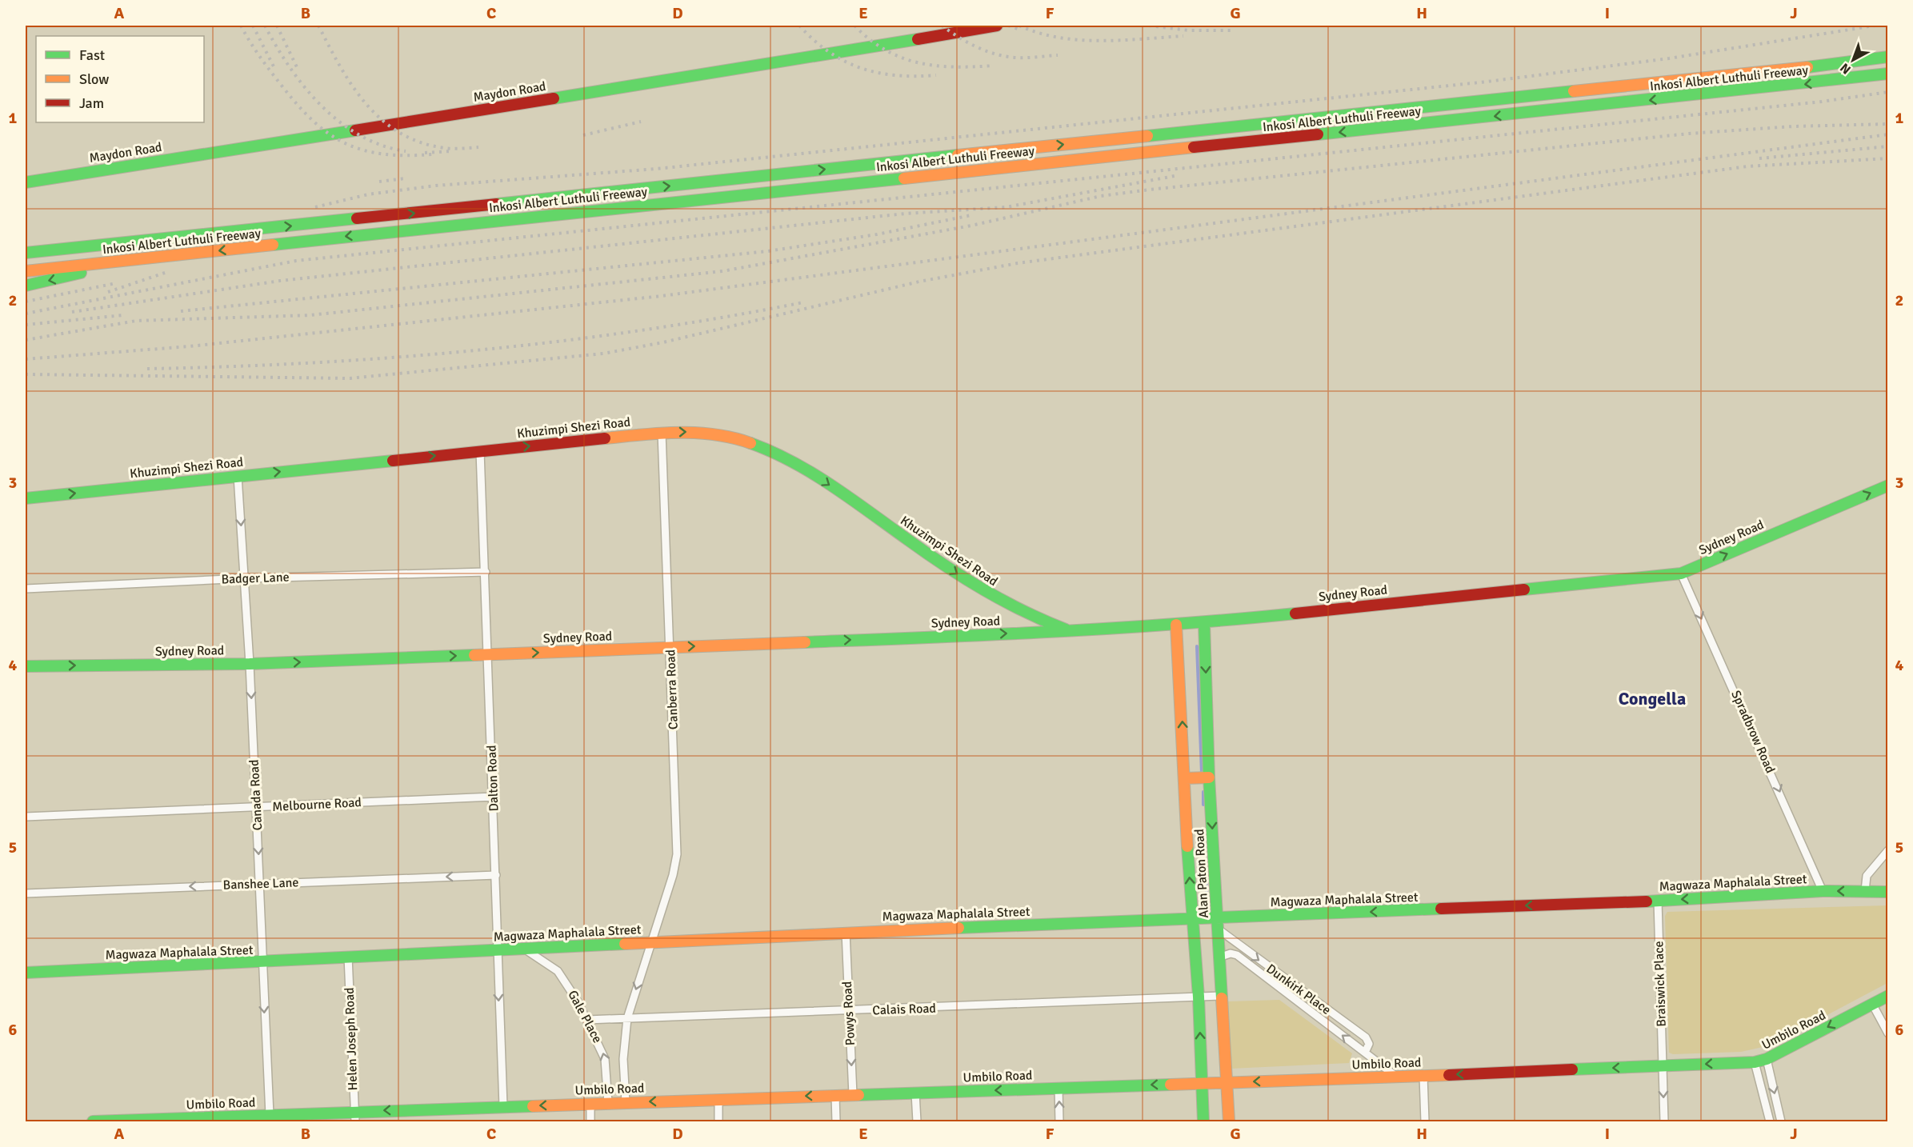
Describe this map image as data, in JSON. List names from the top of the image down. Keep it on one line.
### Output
{"streets":{"main road":["Inkosi Albert Luthuli Freeway","Maydon Road","Khuzimpi Shezi Road","Sydney Road","Alan Paton Road","Magwaza Maphalala Street","Umbilo Road"],"street":["Badger Lane","Canberra Road","Spradbrow Road","Dalton Road","Canada Road","Melbourne Road","Banshee Lane","Braiswick Place","Dunkirk Place","Calais Road","Powys Road","Gale Place","Helen Joseph Road"]},"crossings":[["Khuzimpi Shezi Road","Sydney Road"],["Khuzimpi Shezi Road","Canberra Road"],["Khuzimpi Shezi Road","Dalton Road"],["Khuzimpi Shezi Road","Canada Road"],["Sydney Road","Canberra Road"],["Sydney Road","Spradbrow Road"],["Sydney Road","Dalton Road"],["Sydney Road","Canada Road"],["Sydney Road","Alan Paton Road"],["Badger Lane","Dalton Road"],["Badger Lane","Canada Road"],["Canberra Road","Magwaza Maphalala Street"],["Canberra Road","Gale Place"],["Spradbrow Road","Magwaza Maphalala Street"],["Dalton Road","Melbourne Road"],["Dalton Road","Magwaza Maphalala Street"],["Dalton Road","Banshee Lane"],["Dalton Road","Umbilo Road"],["Canada Road","Melbourne Road"],["Canada Road","Magwaza Maphalala Street"],["Canada Road","Banshee Lane"],["Canada Road","Umbilo Road"],["Alan Paton Road","Magwaza Maphalala Street"],["Alan Paton Road","Dunkirk Place"],["Alan Paton Road","Calais Road"],["Alan Paton Road","Umbilo Road"],["Magwaza Maphalala Street","Braiswick Place"],["Magwaza Maphalala Street","Powys Road"],["Magwaza Maphalala Street","Gale Place"],["Magwaza Maphalala Street","Helen Joseph Road"],["Braiswick Place","Umbilo Road"],["Calais Road","Powys Road"],["Calais Road","Gale Place"],["Powys Road","Umbilo Road"],["Gale Place","Umbilo Road"],["Umbilo Road","Helen Joseph Road"]],"one_way":["Khuzimpi Shezi Road","Sydney Road","Spradbrow Road","Canada Road","Banshee Lane","Powys Road","Umbilo Road"],"districts":["Congella"],"legend":["Fast","Slow","Jam"],"north":"bottom left","grid":{"columns":["A","B","C","D","E","F","G","H","I","J"],"rows":["1","2","3","4","5","6"]}}
